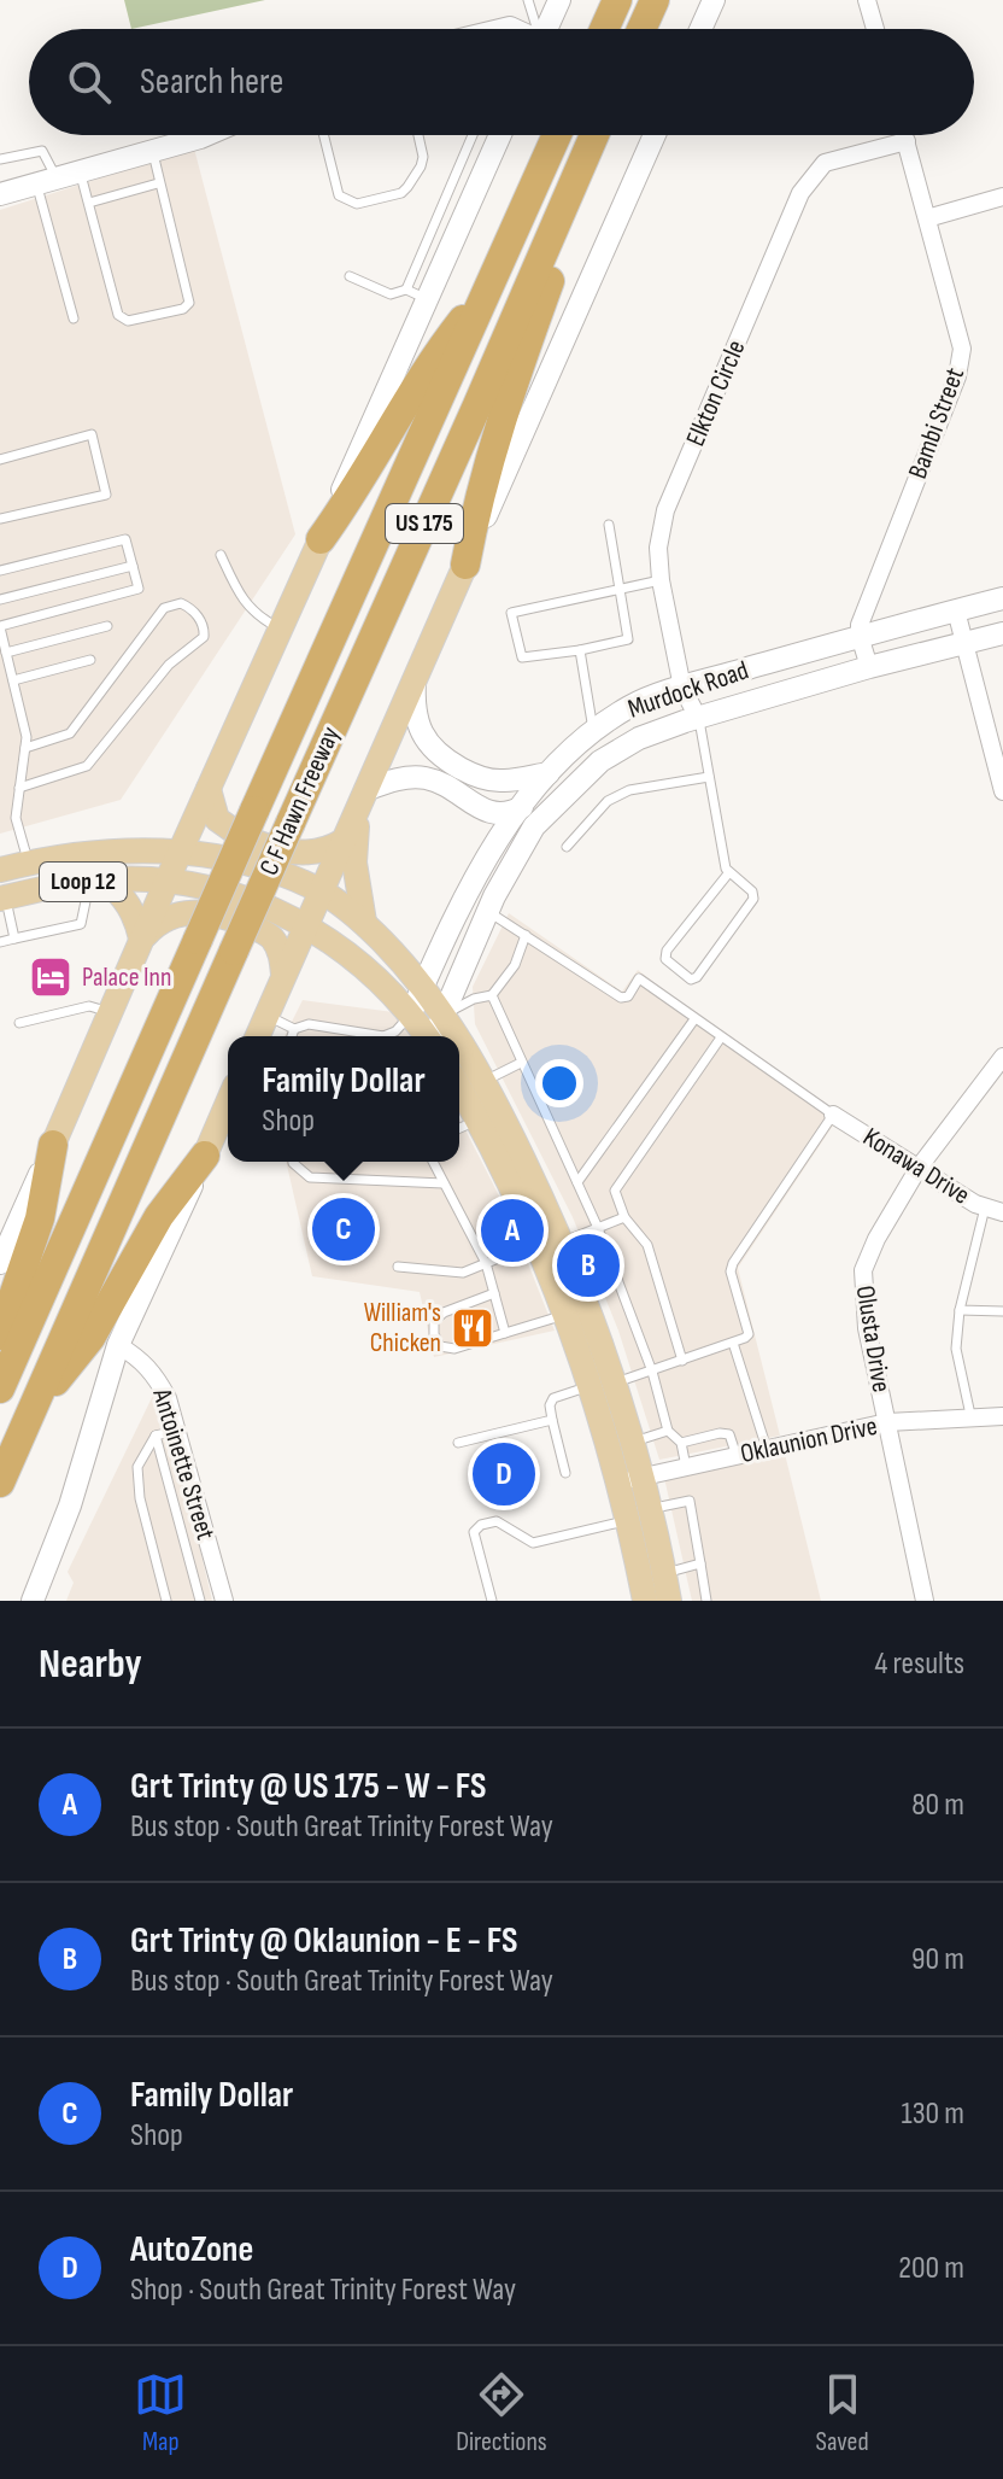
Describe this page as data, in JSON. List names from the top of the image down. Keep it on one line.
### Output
{"streets":{"highway":["US 175","C F Hawn Freeway"],"main road":["Murdock Road","Loop 12"],"street":["Elkton Circle","Bambi Street","Konawa Drive","Olusta Drive","Oklaunion Drive","Antoinette Street"]},"crossings":[["Elkton Circle","Bambi Street"],["Elkton Circle","Murdock Road"],["Bambi Street","Murdock Road"],["Murdock Road","Loop 12"],["C F Hawn Freeway","Loop 12"],["Loop 12","Oklaunion Drive"],["Konawa Drive","Olusta Drive"],["Olusta Drive","Oklaunion Drive"]],"places":{"hotel":["Palace Inn"],"restaurant":["William's Chicken"]},"page":{"search":"Search here","popup":["Family Dollar","Shop"],"pins":["C","A","B","D"],"heading":["Nearby","4 results"],"list":[{"mark":"A","name":"Grt Trinty @ US 175 - W - FS","note":"Bus stop · South Great Trinity Forest Way","value":"80 m"},{"mark":"B","name":"Grt Trinty @ Oklaunion - E - FS","note":"Bus stop · South Great Trinity Forest Way","value":"90 m"},{"mark":"C","name":"Family Dollar","note":"Shop","value":"130 m"},{"mark":"D","name":"AutoZone","note":"Shop · South Great Trinity Forest Way","value":"200 m"}],"nav":["Map","Directions","Saved"]}}
